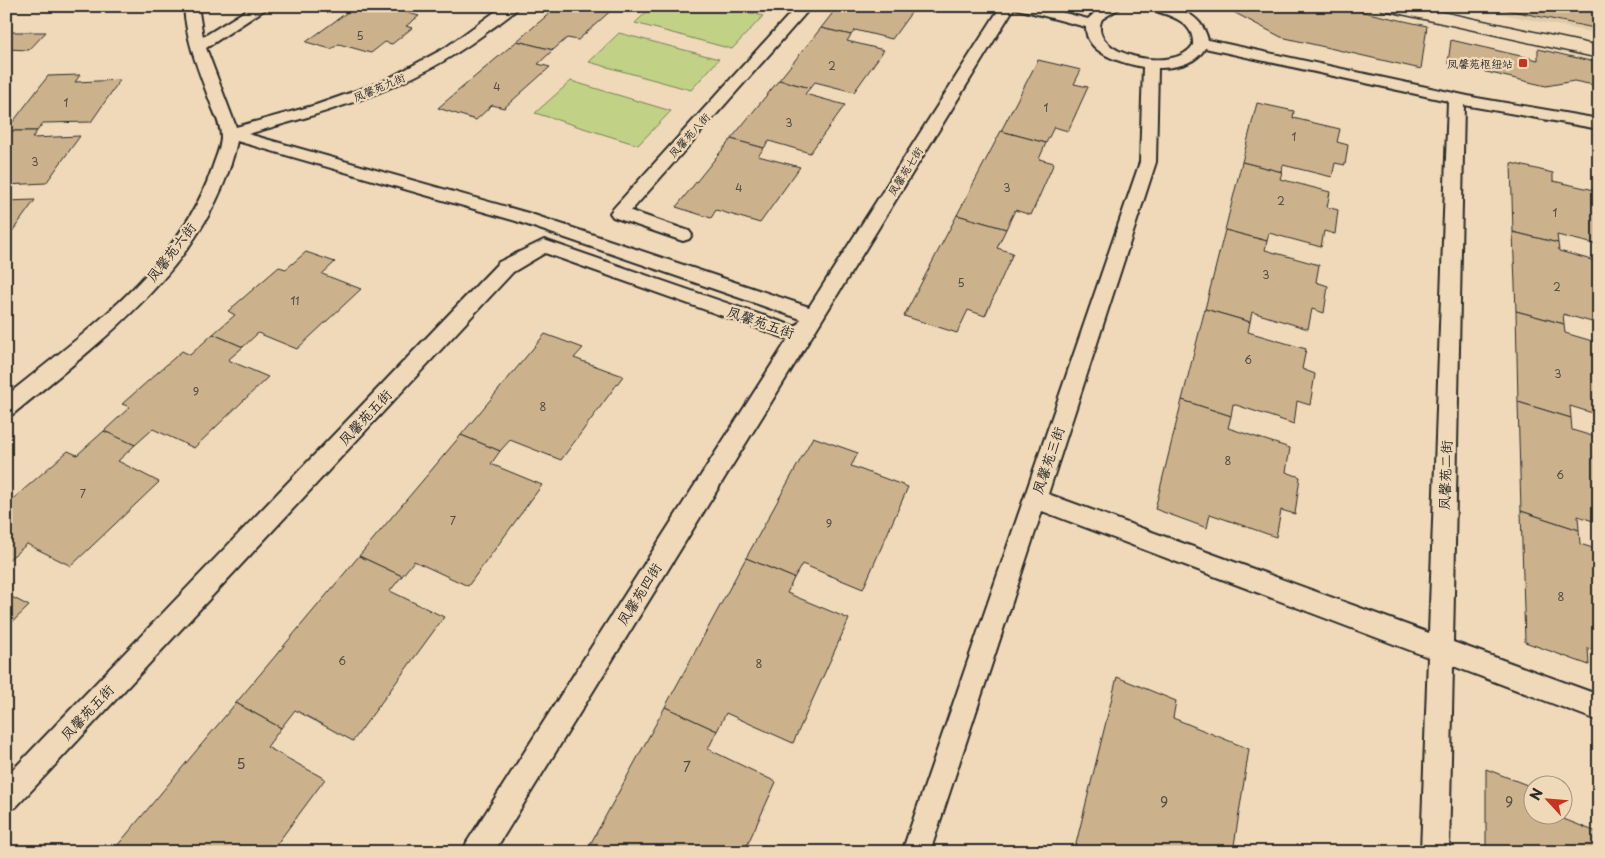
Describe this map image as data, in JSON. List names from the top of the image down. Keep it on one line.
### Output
{"streets":{"lane":["凤馨苑九街","凤馨苑八街","凤馨苑七街","凤馨苑六街","凤馨苑五街","凤馨苑三街","凤馨苑二街","凤馨苑四街"]},"crossings":[["凤馨苑九街","凤馨苑六街"],["凤馨苑七街","凤馨苑五街"],["凤馨苑七街","凤馨苑四街"],["凤馨苑五街","凤馨苑四街"]],"places":{"transit":["凤馨苑枢纽站"]},"house_numbers":["5","2","4","1","1","3","1","3","4","3","2","1","3","5","2","11","6","3","9","8","8","6","7","7","9","8","6","8","5","7","9","9"],"north":"top left"}
